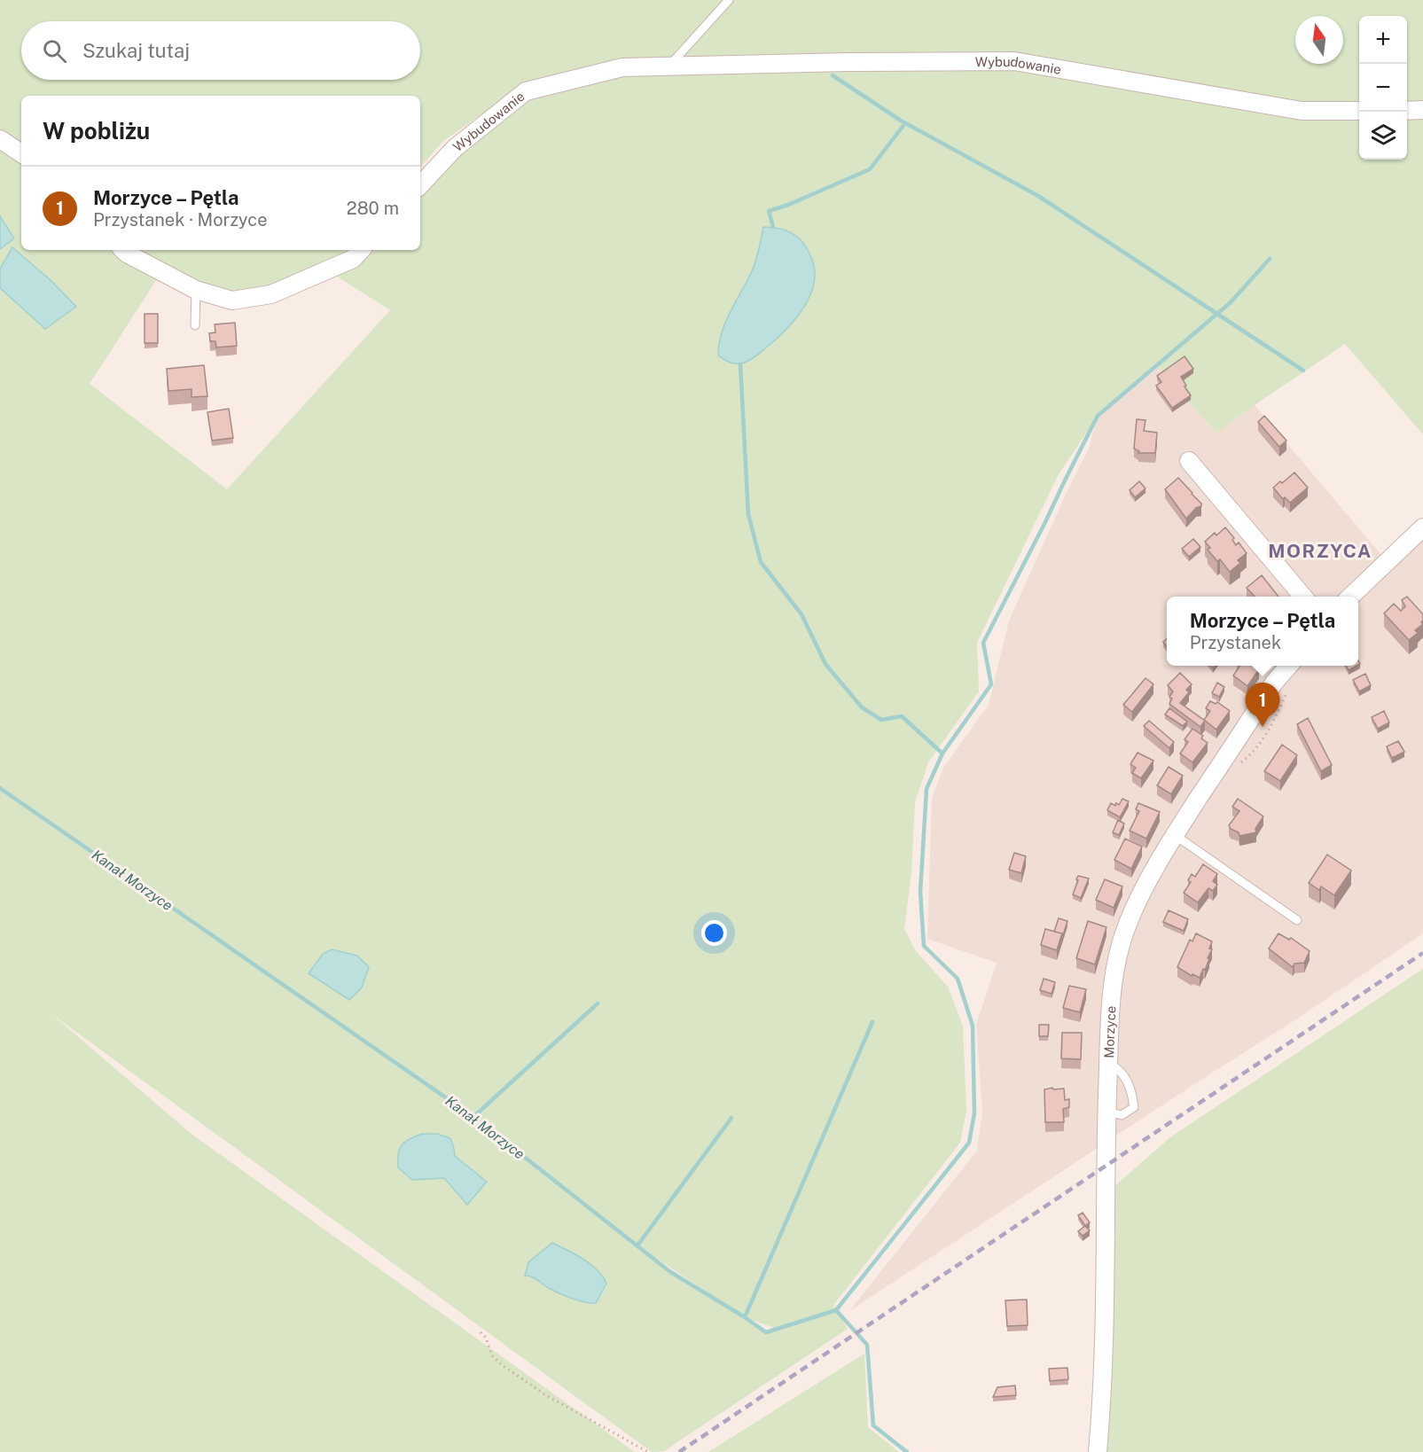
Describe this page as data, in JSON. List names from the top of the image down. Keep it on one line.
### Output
{"streets":{"street":["Wybudowanie","Morzyce"]},"districts":["MORZYCA"],"water":["Kanał Morzyce"],"north":"top","page":{"map_buttons":["+","−"],"search":"Szukaj tutaj","heading":"W pobliżu","list":[{"mark":"1","name":"Morzyce – Pętla","note":"Przystanek · Morzyce","value":"280 m"}],"popup":["Morzyce – Pętla","Przystanek"],"pins":"1"}}
